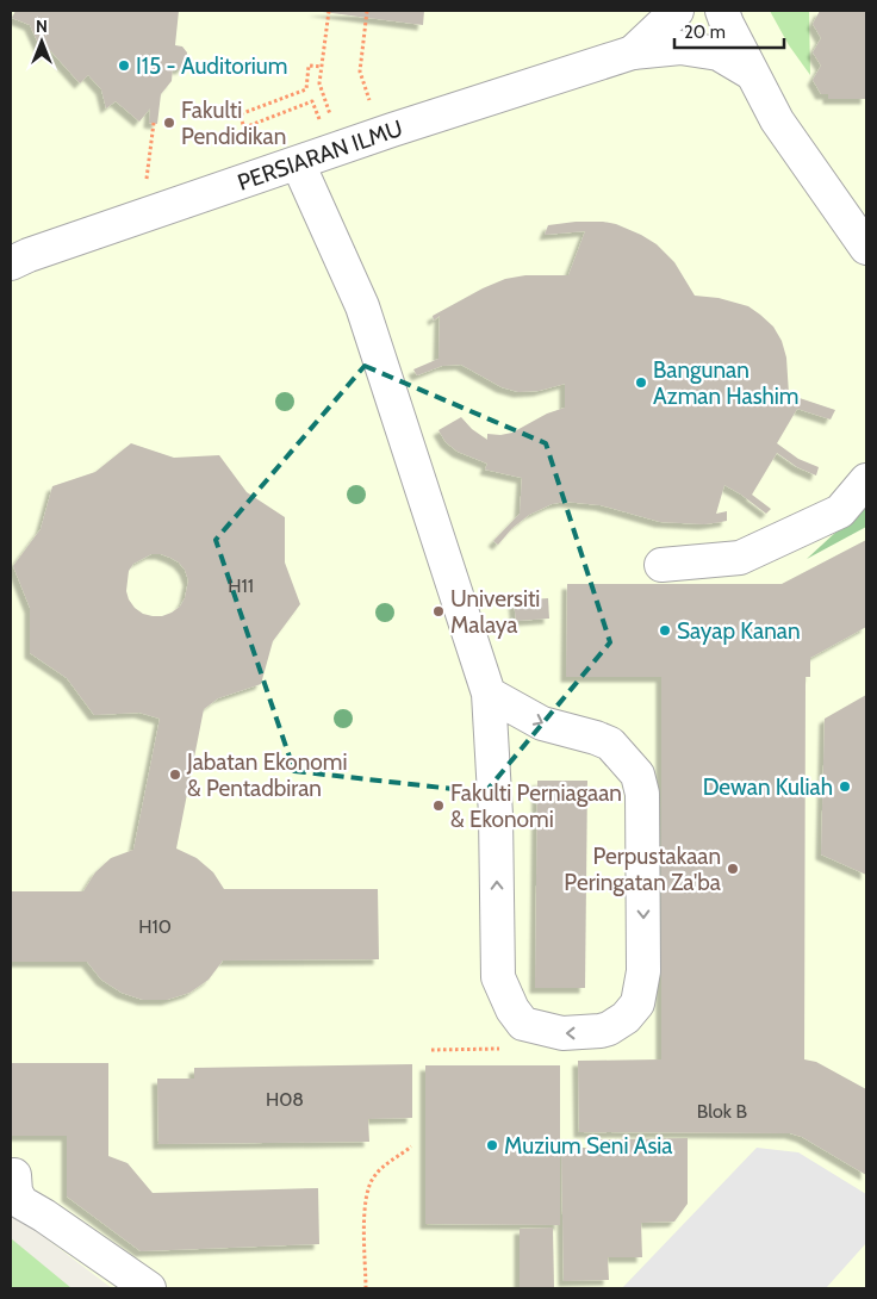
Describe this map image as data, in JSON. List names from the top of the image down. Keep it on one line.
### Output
{"streets":{"street":["PERSIARAN ILMU"]},"places":["I15 - Auditorium","Fakulti Pendidikan","Bangunan Azman Hashim","Universiti Malaya","Sayap Kanan","Jabatan Ekonomi & Pentadbiran","Dewan Kuliah","Fakulti Perniagaan & Ekonomi","Perpustakaan Peringatan Za'ba","Muzium Seni Asia"],"house_numbers":["H11","H10","H08","Blok B"],"scale_bar":"20 m","north":"top"}
